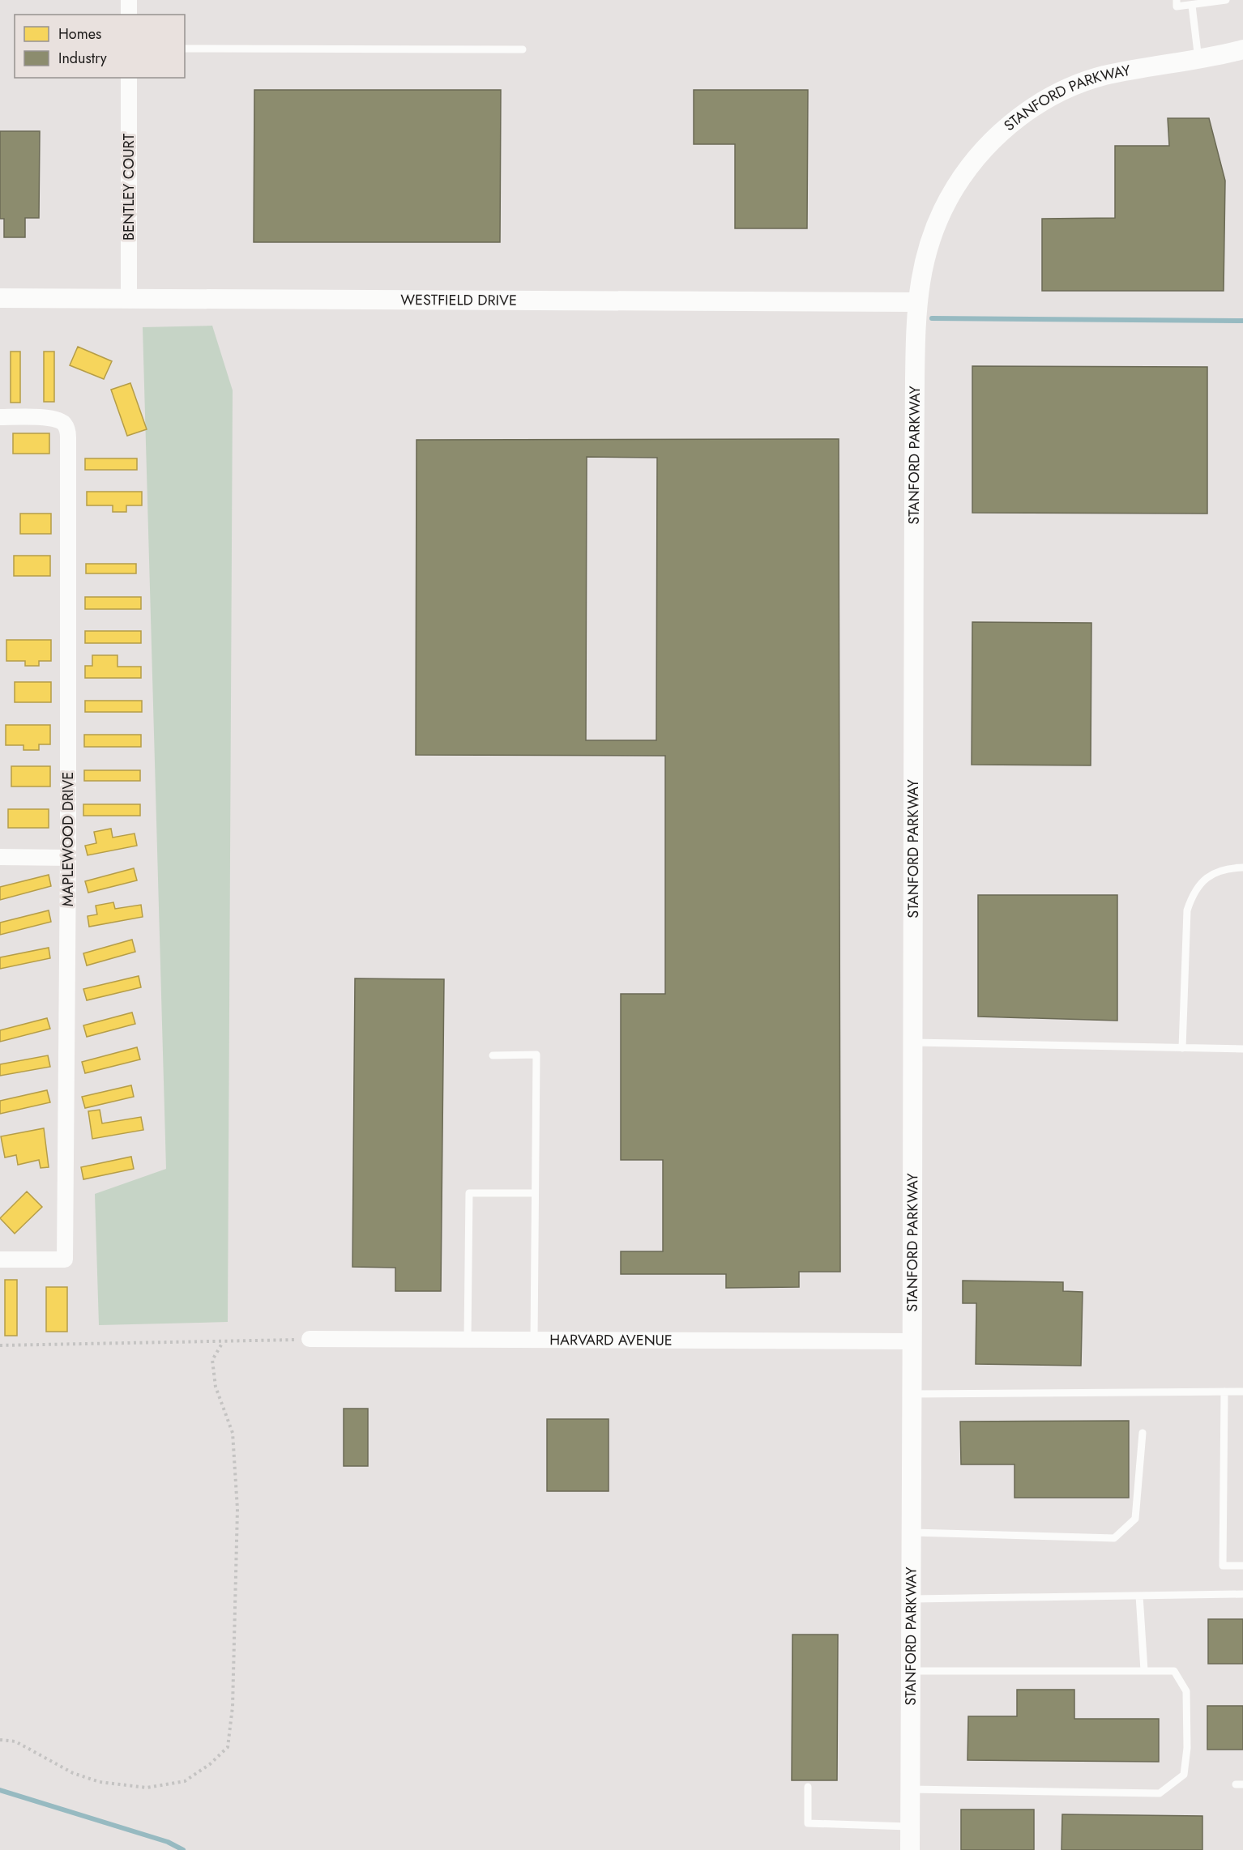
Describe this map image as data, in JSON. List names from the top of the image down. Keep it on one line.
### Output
{"streets":{"street":["STANFORD PARKWAY","BENTLEY COURT","WESTFIELD DRIVE","MAPLEWOOD DRIVE","HARVARD AVENUE"]},"crossings":[["STANFORD PARKWAY","WESTFIELD DRIVE"],["STANFORD PARKWAY","HARVARD AVENUE"],["BENTLEY COURT","WESTFIELD DRIVE"]],"legend":["Homes","Industry"]}
